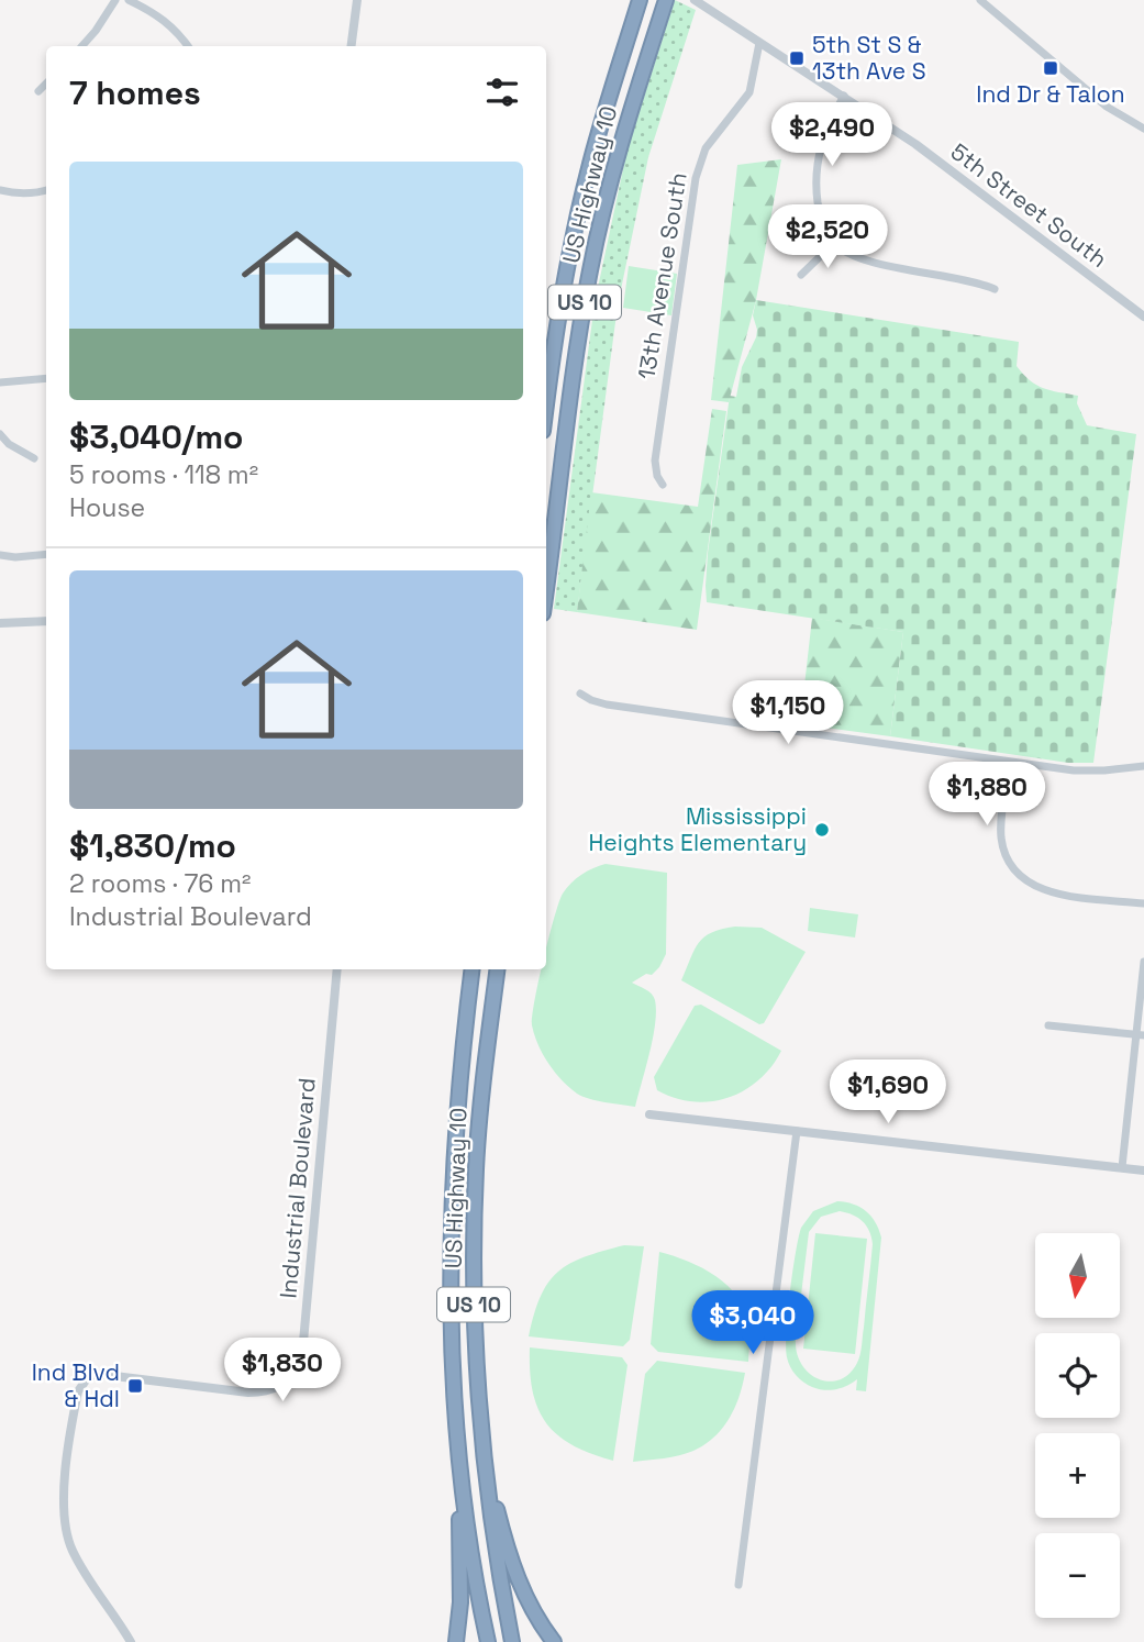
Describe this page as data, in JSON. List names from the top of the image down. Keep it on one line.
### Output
{"streets":{"highway":["US Highway 10","US 10"],"street":["5th Street South","13th Avenue South","Industrial Boulevard"]},"crossings":[["5th Street South","13th Avenue South"]],"places":{"transit":["5th St S & 13th Ave S","Ind Dr & Talon","Ind Blvd & Hdl"],"other":["Mississippi Heights Elementary"]},"north":"bottom","page":{"heading":"7 homes","price":["$2,490","$2,520","$1,150","$1,880","$1,690","$3,040","$1,830"],"list":[{"name":"$3,040/mo","note":"5 rooms · 118 m² · House"},{"name":"$1,830/mo","note":"2 rooms · 76 m² · Industrial Boulevard"}],"map_buttons":["+","−"]}}
